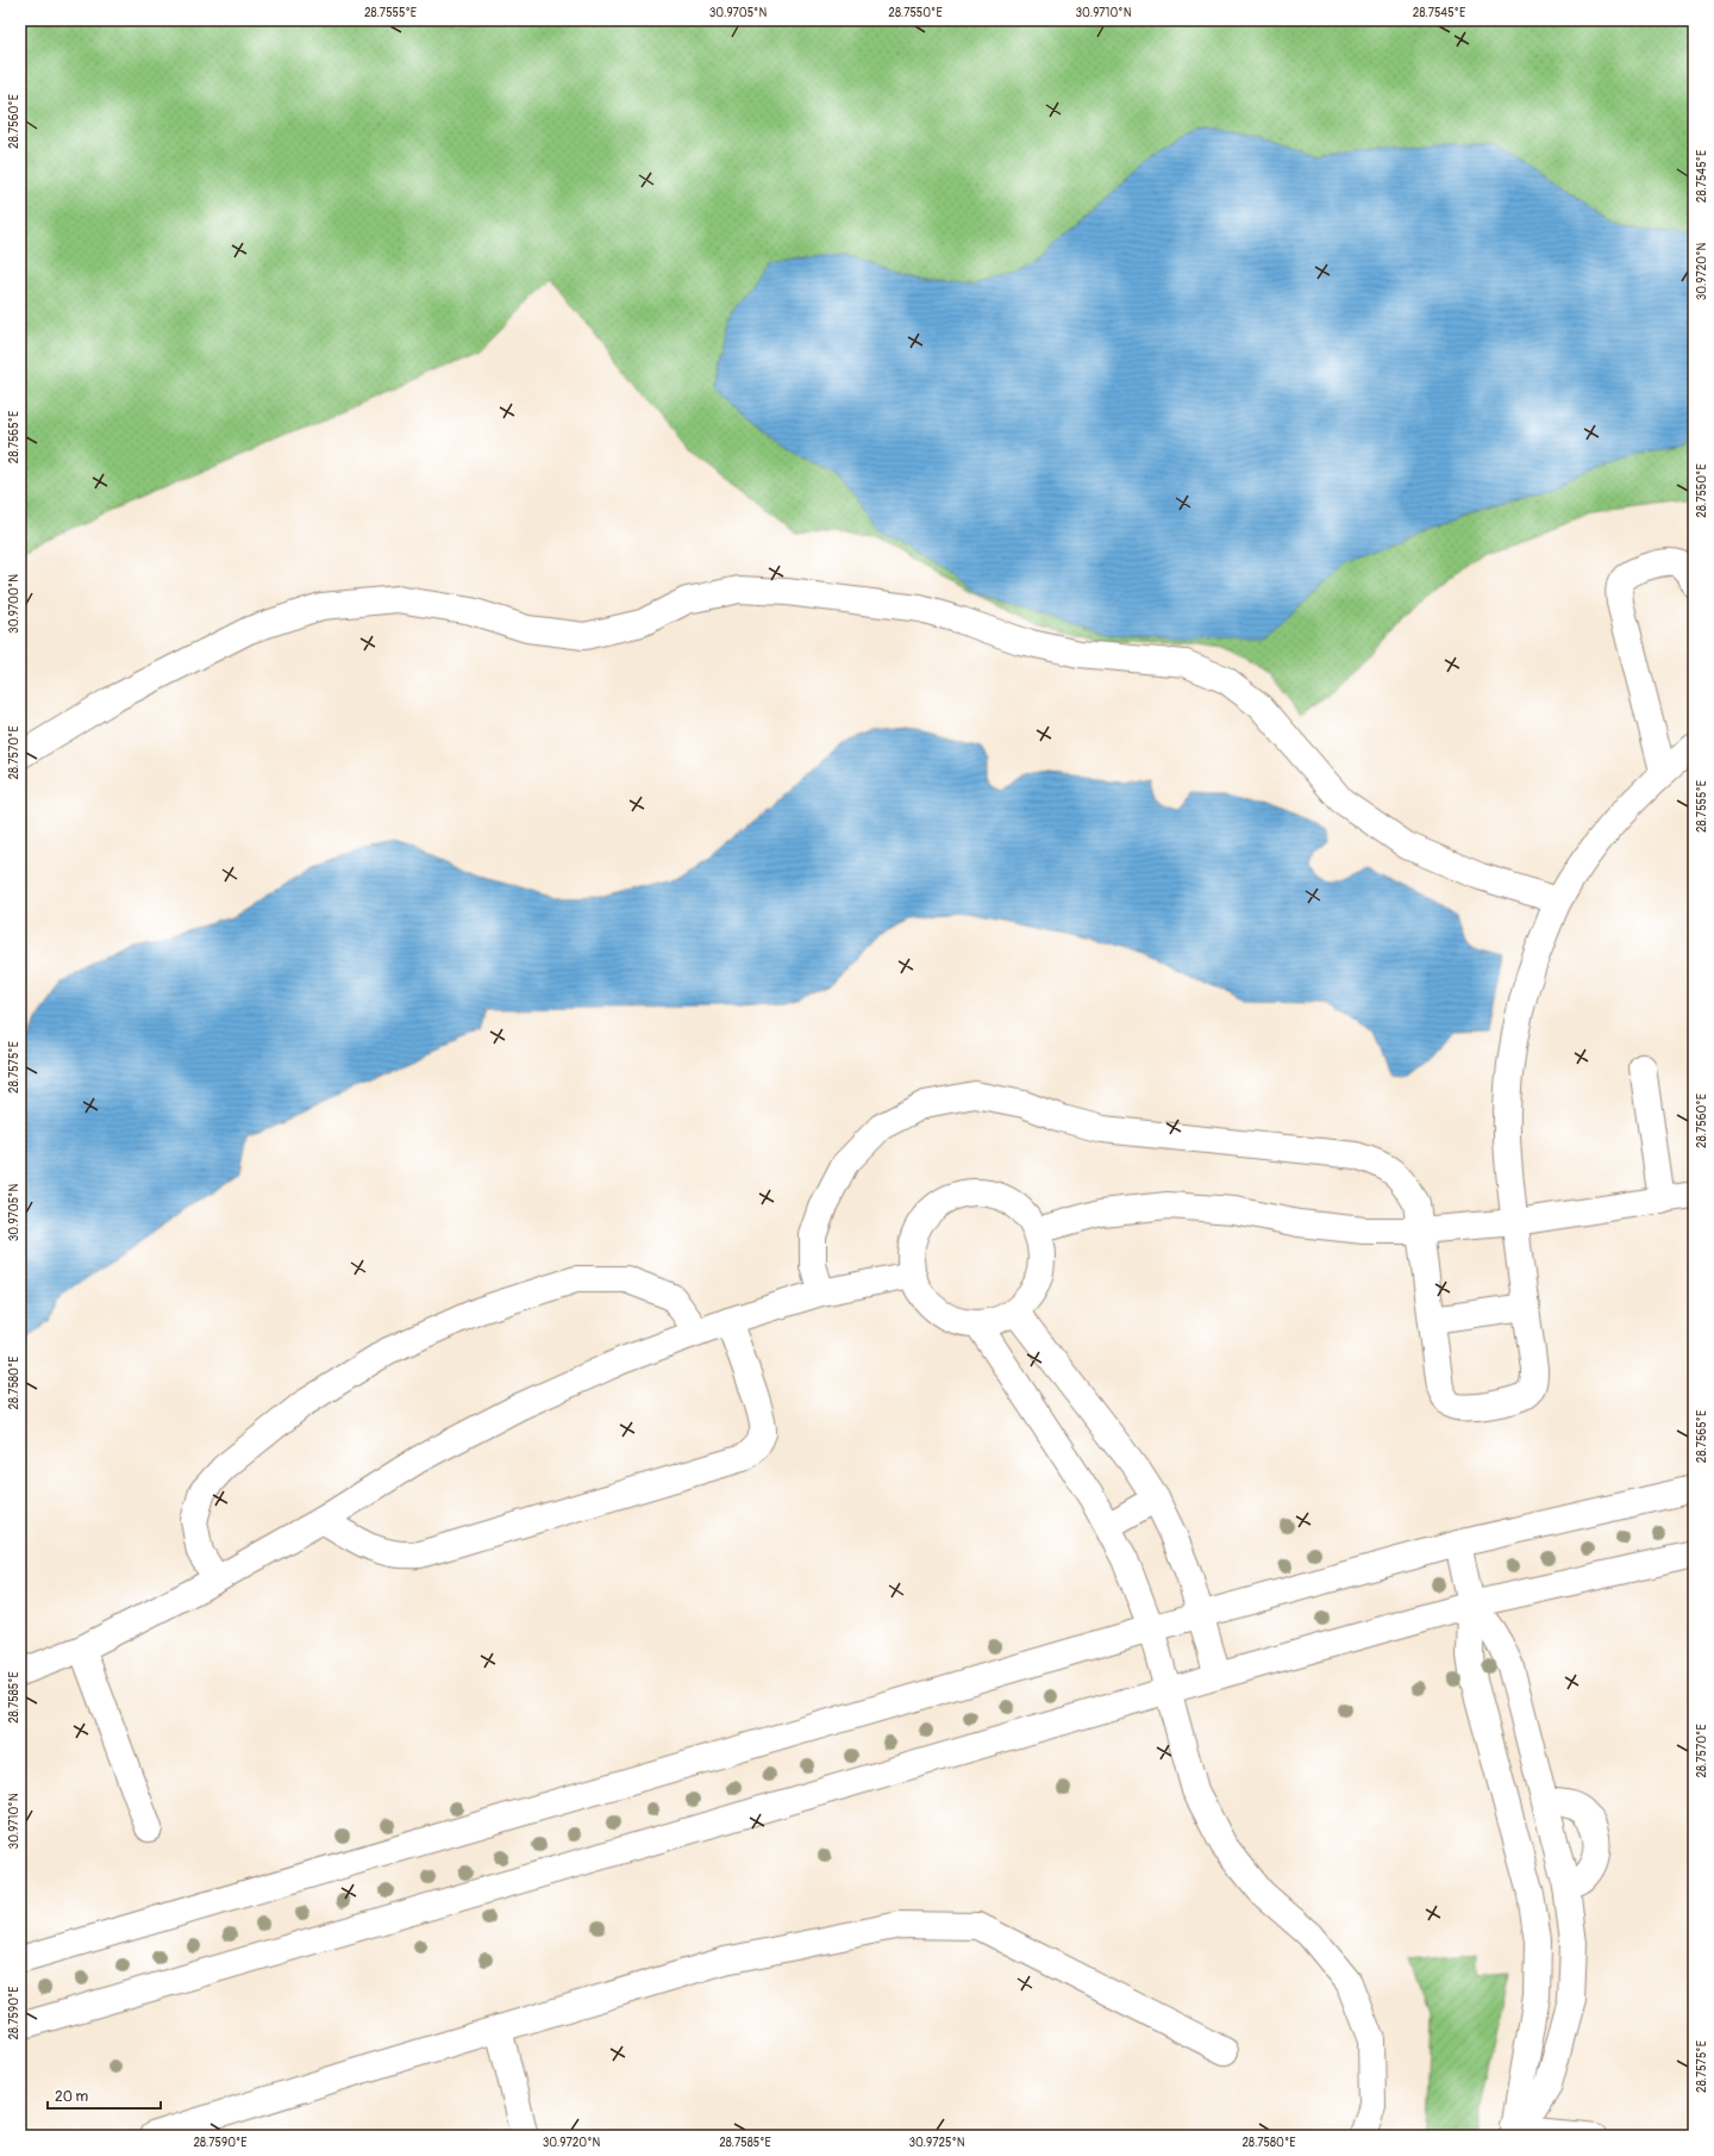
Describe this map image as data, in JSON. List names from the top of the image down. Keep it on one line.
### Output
{"scale_bar":"20 m","coordinates":["28.7555°E","30.9705°N","28.7550°E","30.9710°N","28.7545°E","28.7560°E","30.9720°N","28.7565°E","30.9700°N","28.7570°E","28.7575°E","28.7580°E","28.7585°E","28.7590°E","30.9725°N"]}
